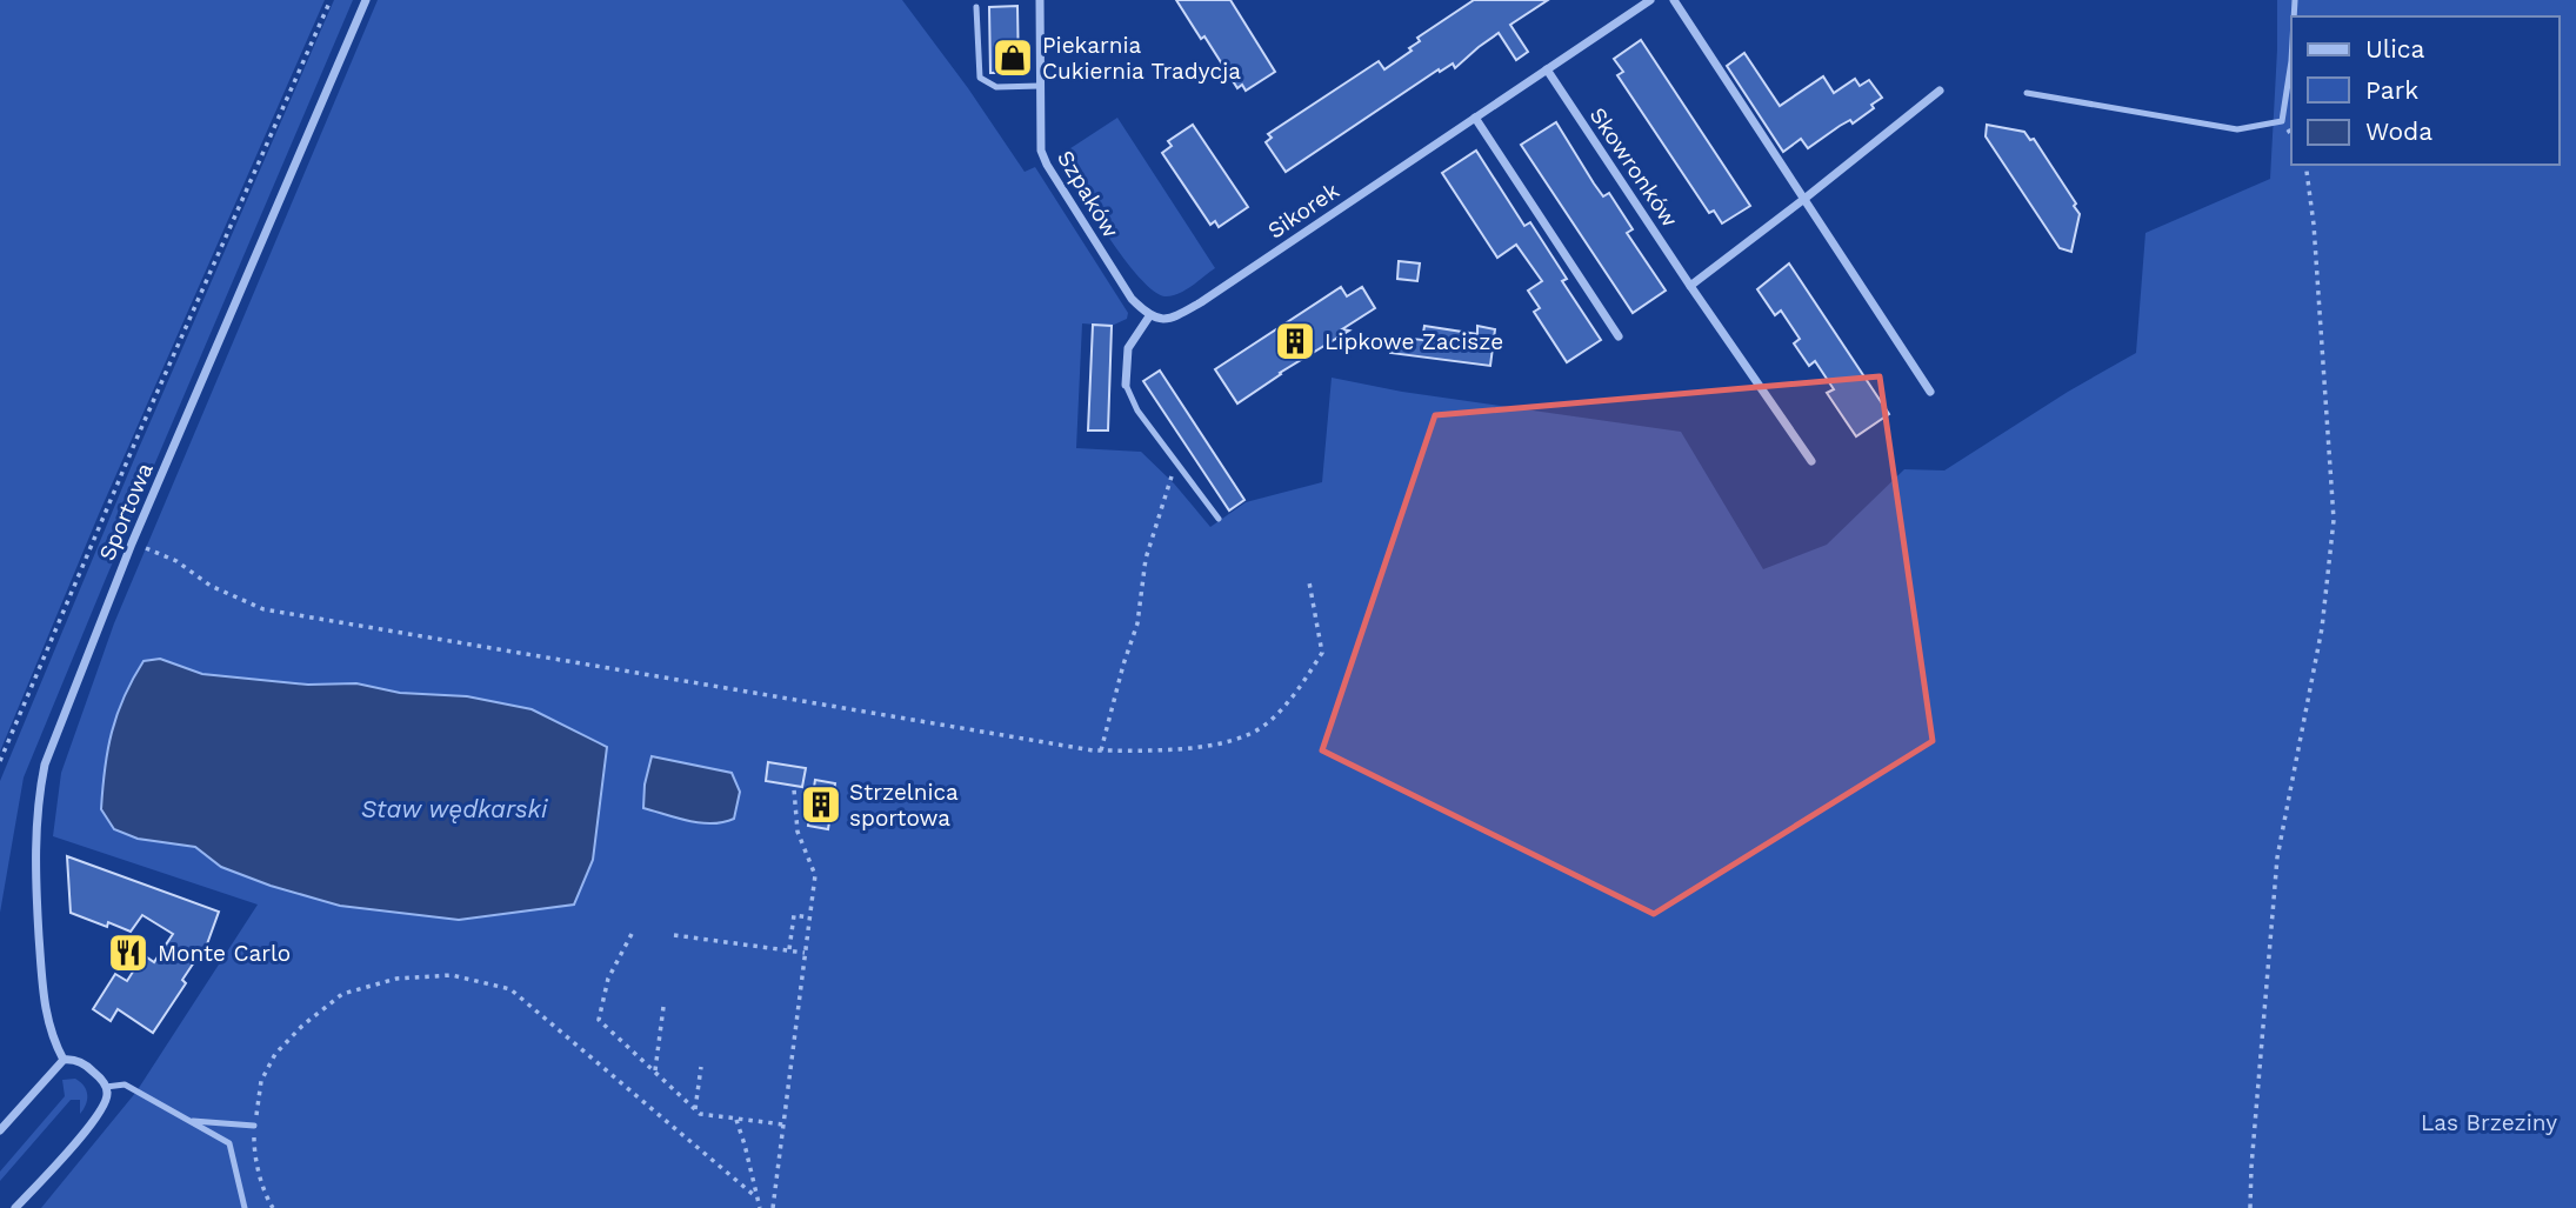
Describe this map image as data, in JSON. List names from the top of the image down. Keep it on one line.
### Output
{"streets":{"street":["Skowronków","Szpaków","Sikorek","Sportowa"]},"crossings":[["Skowronków","Sikorek"],["Szpaków","Sikorek"]],"water":["Staw wędkarski"],"parks":["Las Brzeziny"],"places":{"shop":["Piekarnia Cukiernia Tradycja"],"building":["Lipkowe Zacisze","Strzelnica sportowa"],"restaurant":["Monte Carlo"]},"legend":["Ulica","Park","Woda"]}
